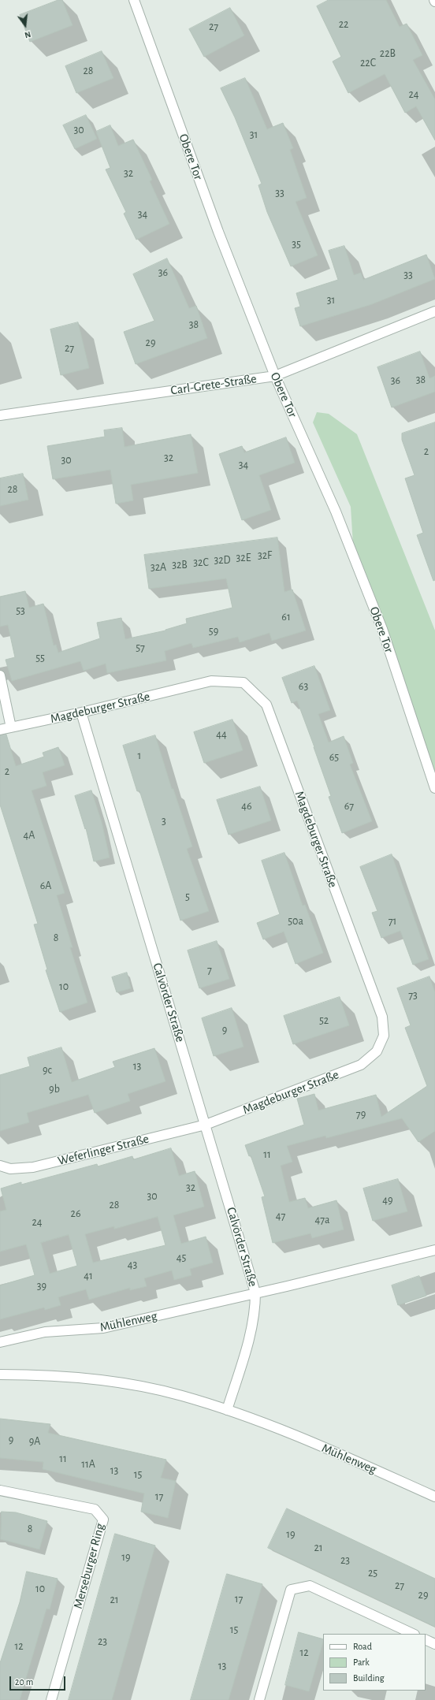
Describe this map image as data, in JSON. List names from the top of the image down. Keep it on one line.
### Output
{"streets":{"street":["Obere Tor","Carl-Grete-Straße","Magdeburger Straße","Calvörder Straße","Weferlinger Straße","Mühlenweg","Merseburger Ring"]},"crossings":[["Obere Tor","Carl-Grete-Straße"],["Magdeburger Straße","Calvörder Straße"],["Magdeburger Straße","Weferlinger Straße"],["Calvörder Straße","Weferlinger Straße"],["Calvörder Straße","Mühlenweg"]],"house_numbers":["22","27","22B","22C","28","24","30","31","32","33","34","35","36","33","31","38","29","27","38","36","2","32","30","34","28","32F","32E","32D","32C","32B","32A","53","61","59","57","55","63","44","1","65","2","46","67","3","4A","6A","5","50a","71","8","7","10","73","52","9","13","9c","9b","79","11","32","30","49","28","26","47","47a","24","45","43","41","39","9","9A","11","11A","13","15","17","8","19","21","19","23","25","27","10","29","17","21","15","23","12","12","13"],"legend":["Road","Park","Building"],"scale_bar":"20 m","north":"bottom"}
